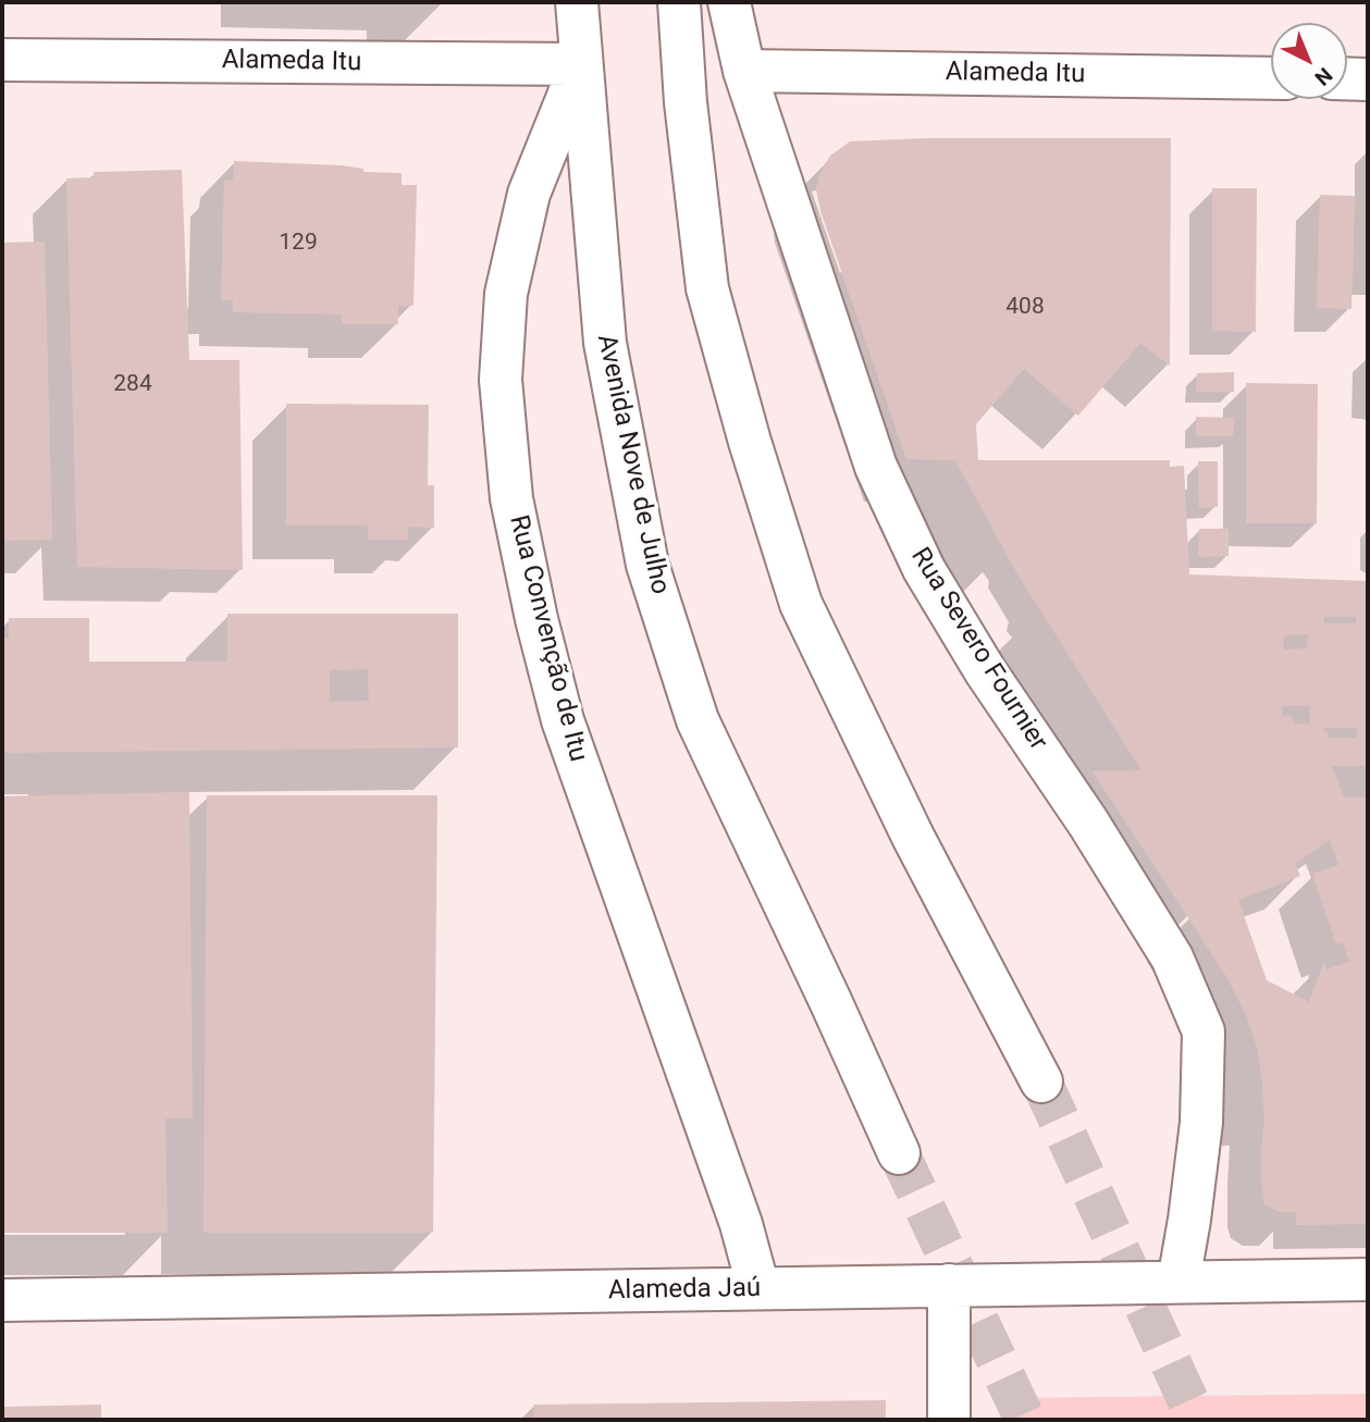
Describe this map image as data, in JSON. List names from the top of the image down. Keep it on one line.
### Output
{"streets":{"street":["Alameda Itu","Avenida Nove de Julho","Rua Convenção de Itu","Rua Severo Fournier","Alameda Jaú"]},"crossings":[["Alameda Itu","Avenida Nove de Julho"],["Alameda Itu","Rua Convenção de Itu"],["Alameda Itu","Rua Severo Fournier"],["Avenida Nove de Julho","Rua Convenção de Itu"],["Rua Convenção de Itu","Alameda Jaú"],["Rua Severo Fournier","Alameda Jaú"]],"house_numbers":["129","408","284"],"north":"bottom right"}
